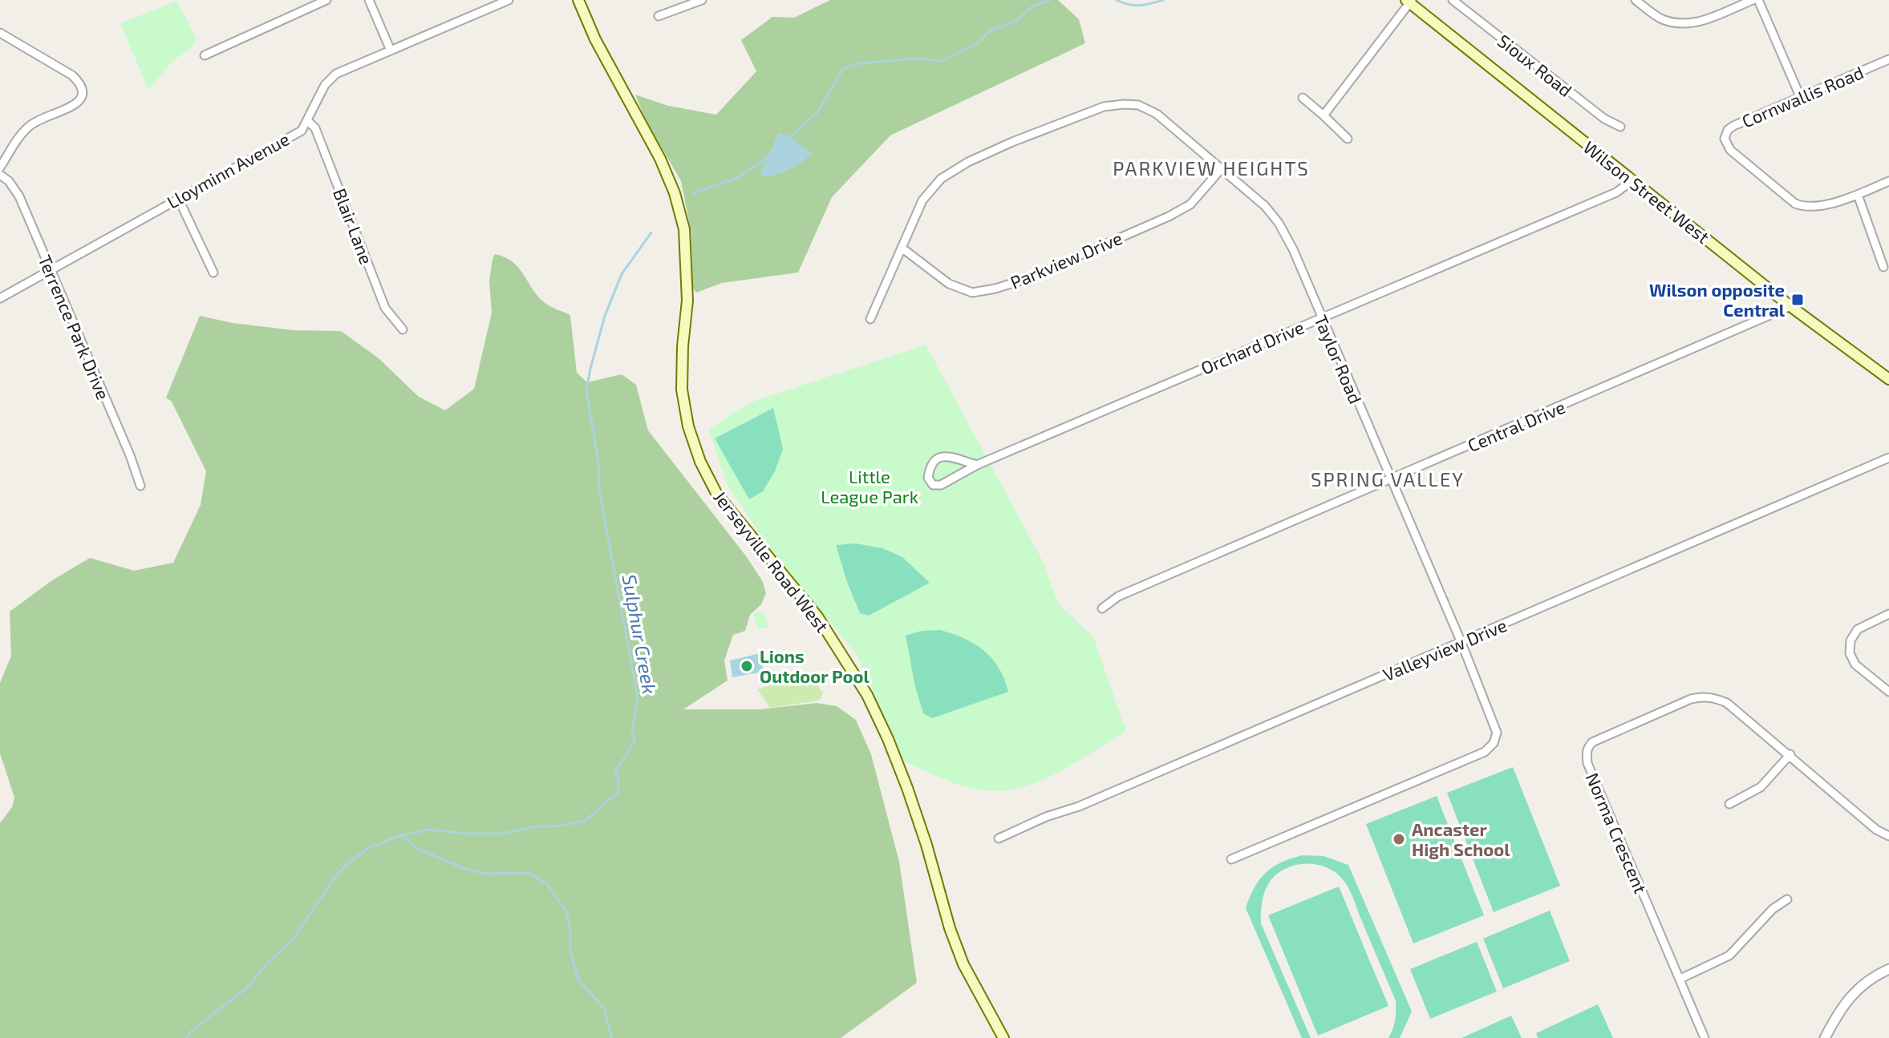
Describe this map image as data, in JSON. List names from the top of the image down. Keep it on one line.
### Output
{"streets":{"main road":["Wilson Street West","Jerseyville Road West"],"street":["Sioux Road","Cornwallis Road","Lloyminn Avenue","Blair Lane","Parkview Drive","Terrence Park Drive","Orchard Drive","Taylor Road","Central Drive","Valleyview Drive","Norma Crescent"]},"crossings":[["Lloyminn Avenue","Blair Lane"],["Lloyminn Avenue","Terrence Park Drive"],["Wilson Street West","Orchard Drive"],["Wilson Street West","Central Drive"],["Parkview Drive","Taylor Road"],["Orchard Drive","Taylor Road"],["Taylor Road","Central Drive"],["Taylor Road","Valleyview Drive"]],"districts":["PARKVIEW HEIGHTS","SPRING VALLEY"],"water":["Sulphur Creek"],"parks":["Little League Park"],"places":{"transit":["Wilson opposite Central"],"other":["Lions Outdoor Pool","Ancaster High School"]}}
